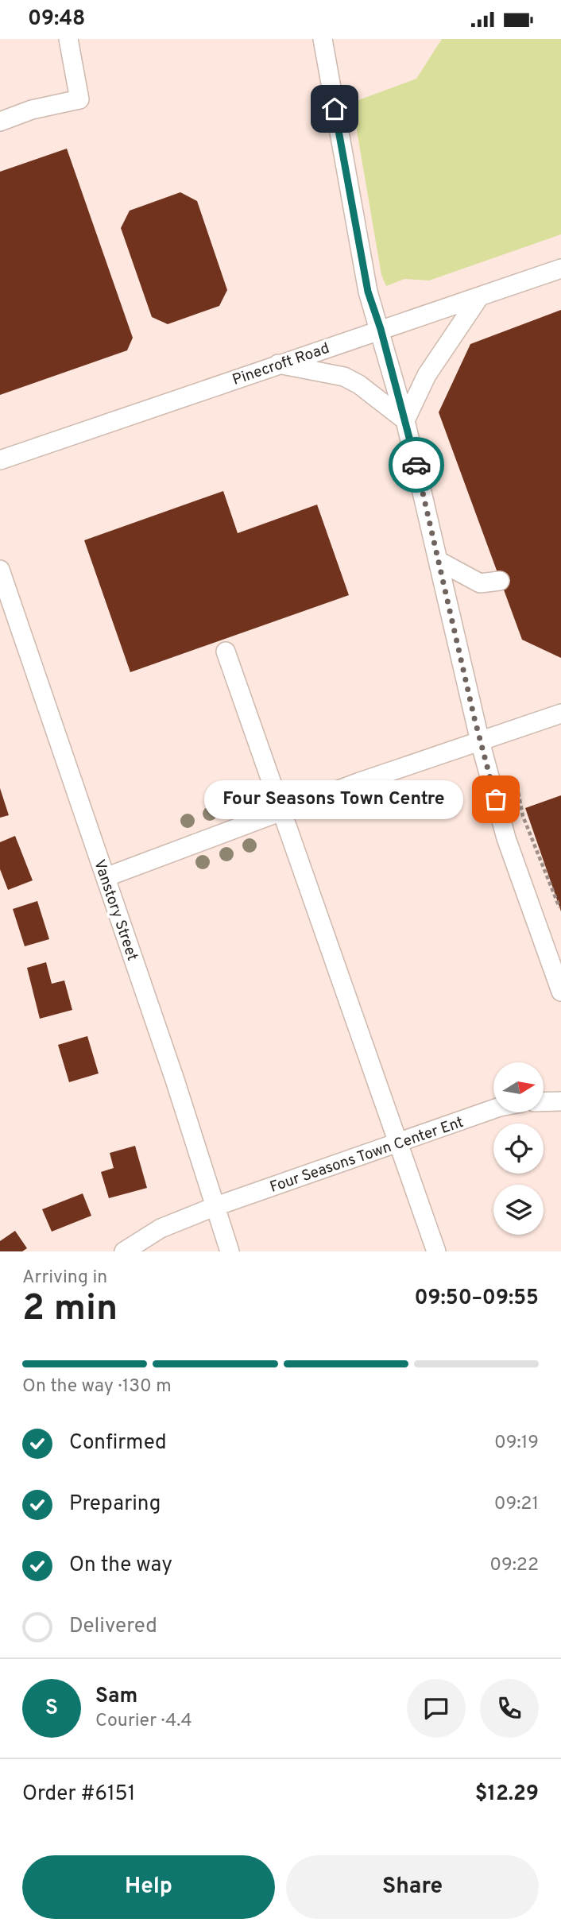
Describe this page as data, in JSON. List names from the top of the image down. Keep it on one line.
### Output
{"streets":{"street":["Pinecroft Road","Vanstory Street","Four Seasons Town Center Ent"]},"crossings":[["Vanstory Street","Four Seasons Town Center Ent"]],"places":["Four Seasons Town Centre"],"north":"right","page":{"status":"09:48","bubble":"Four Seasons Town Centre","heading":["2 min","Arriving in","09:50–09:55"],"panel":["Sam","Courier · 4.4","Order #6151","$12.29"],"bar":"On the way · 130 m","list":[["Confirmed","09:19"],["Preparing","09:21"],["On the way","09:22"],"Delivered"],"round":"S","buttons":["Help","Share"]}}
